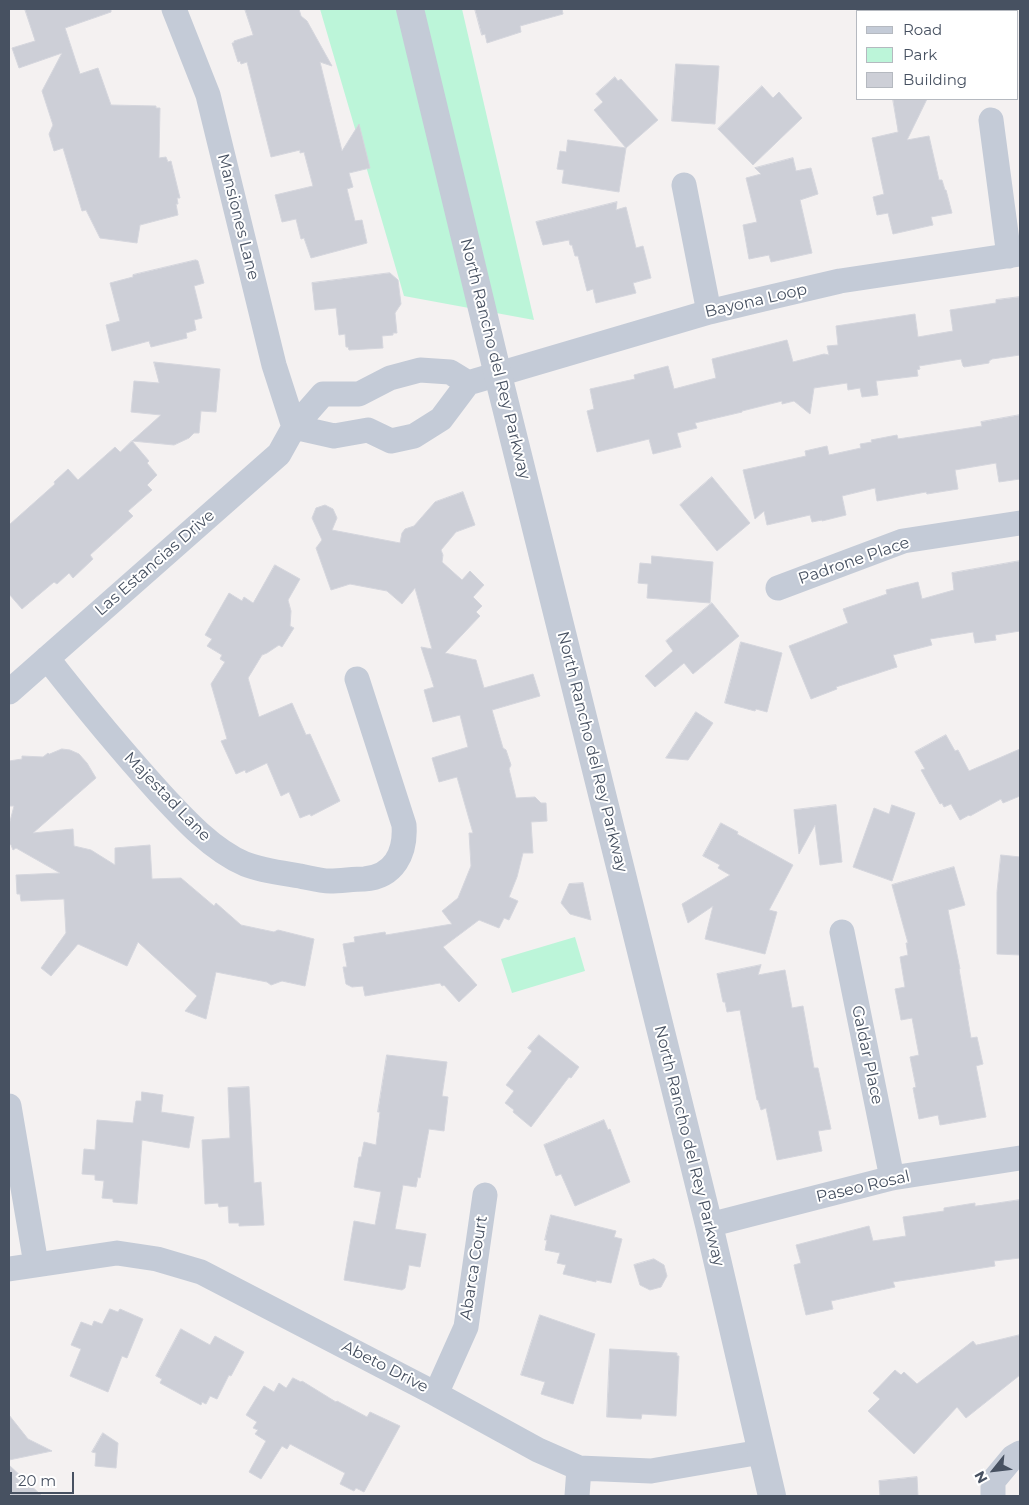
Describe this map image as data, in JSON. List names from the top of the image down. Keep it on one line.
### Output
{"streets":{"street":["Mansiones Lane","Bayona Loop","North Rancho del Rey Parkway","Padrone Place","Las Estancias Drive","Majestad Lane","Galdar Place","Paseo Rosal","Abarca Court","Abeto Drive"]},"crossings":[["Mansiones Lane","Las Estancias Drive"],["Bayona Loop","North Rancho del Rey Parkway"],["North Rancho del Rey Parkway","Paseo Rosal"],["North Rancho del Rey Parkway","Abeto Drive"],["Las Estancias Drive","Majestad Lane"],["Galdar Place","Paseo Rosal"],["Abarca Court","Abeto Drive"]],"legend":["Road","Park","Building"],"scale_bar":"20 m","north":"bottom left"}
